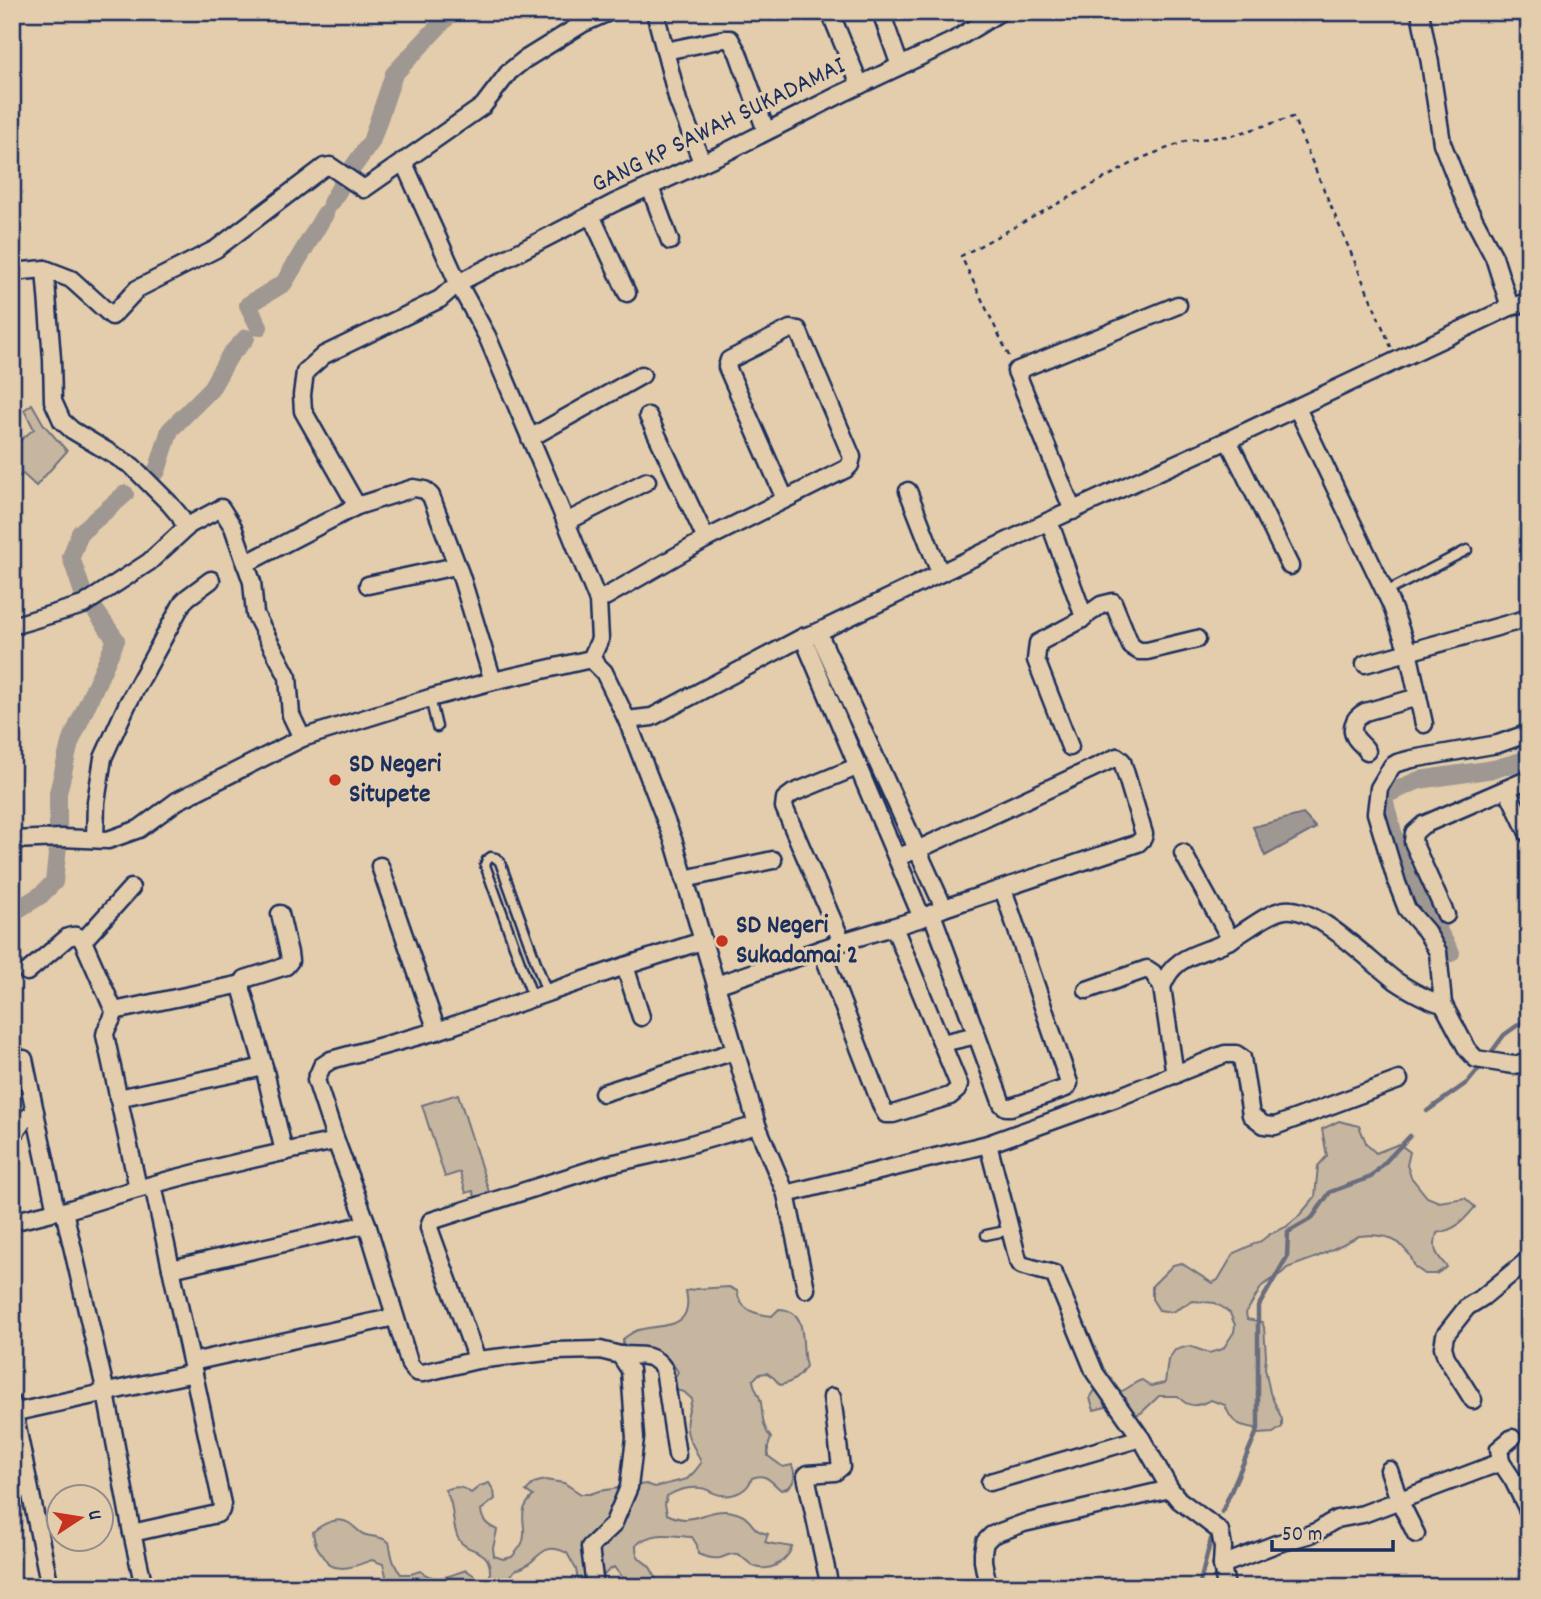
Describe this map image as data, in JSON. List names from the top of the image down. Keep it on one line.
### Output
{"streets":{"street":["GANG KP SAWAH SUKADAMAI"]},"places":["SD Negeri Situpete","SD Negeri Sukadamai 2"],"scale_bar":"50 m","north":"right"}
